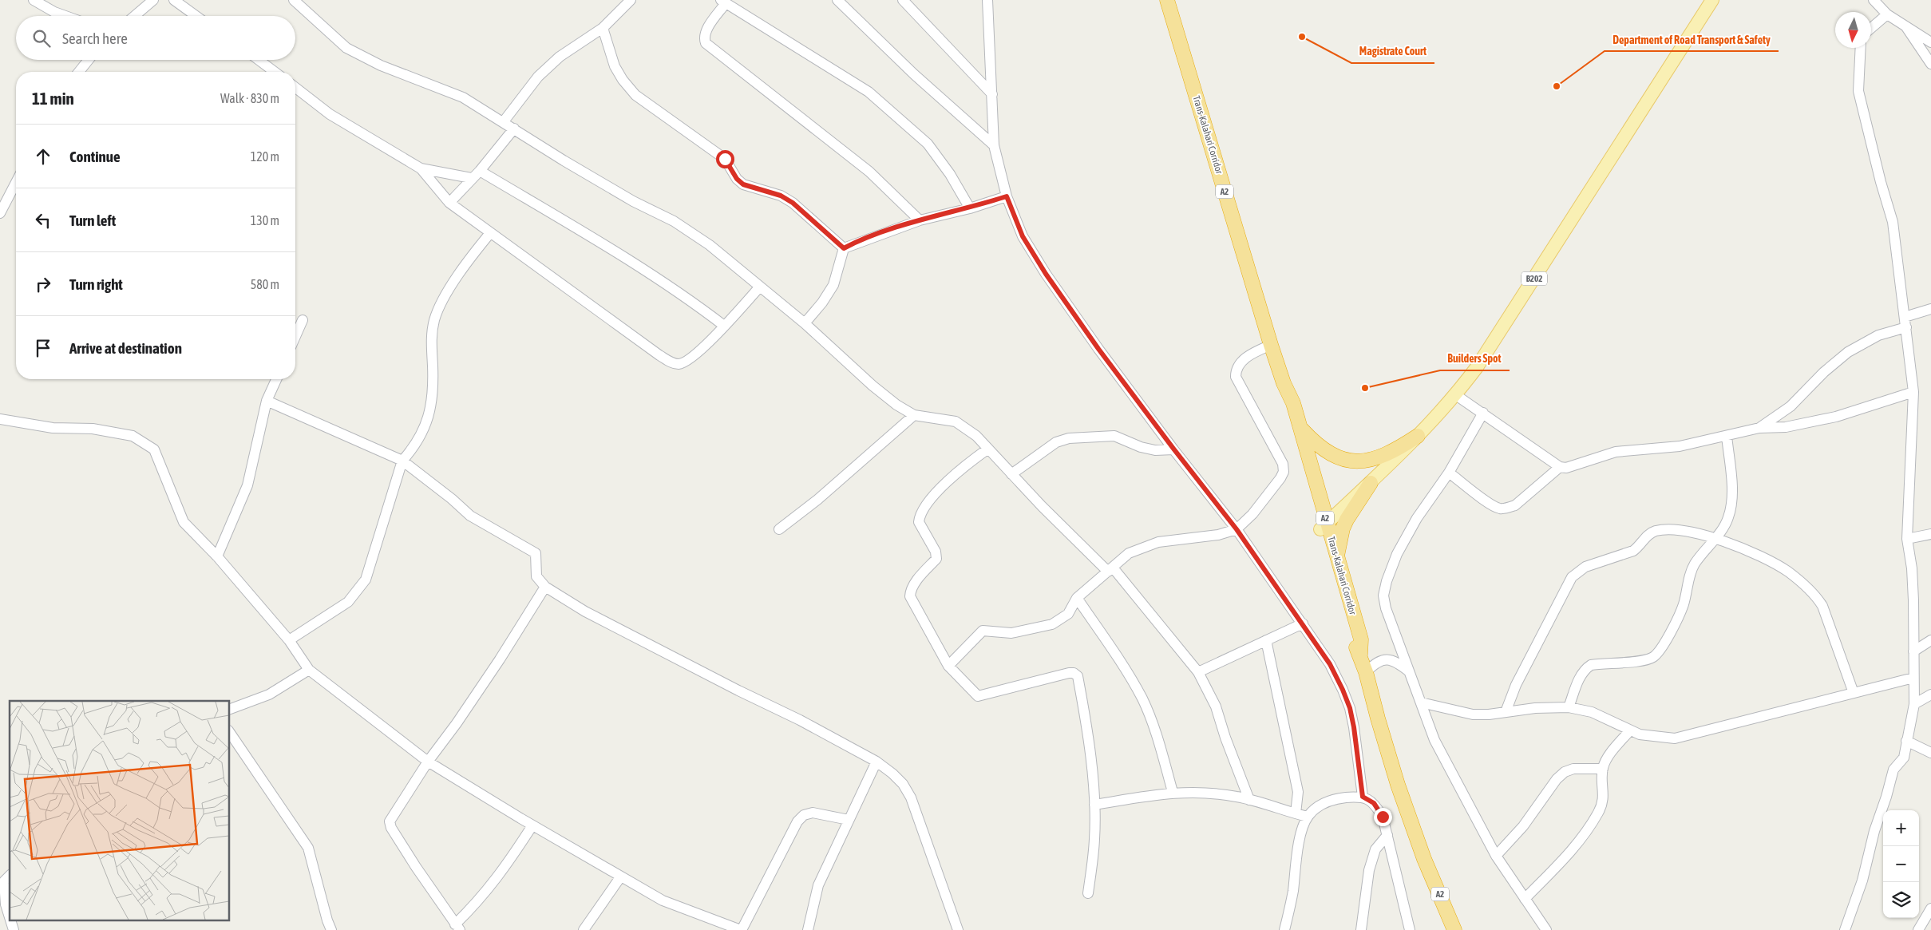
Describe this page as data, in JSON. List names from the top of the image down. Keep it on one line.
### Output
{"streets":{"highway":["Trans-Kalahari Corridor","A2"],"main road":["B202"]},"crossings":[["Trans-Kalahari Corridor","B202"]],"places":["Magistrate Court","Department of Road Transport & Safety","Builders Spot"],"north":"bottom","page":{"search":"Search here","heading":["11 min","Walk · 830 m"],"list":[["Continue","120 m"],["Turn left","130 m"],["Turn right","580 m"],"Arrive at destination"],"map_buttons":["+","−"]}}
